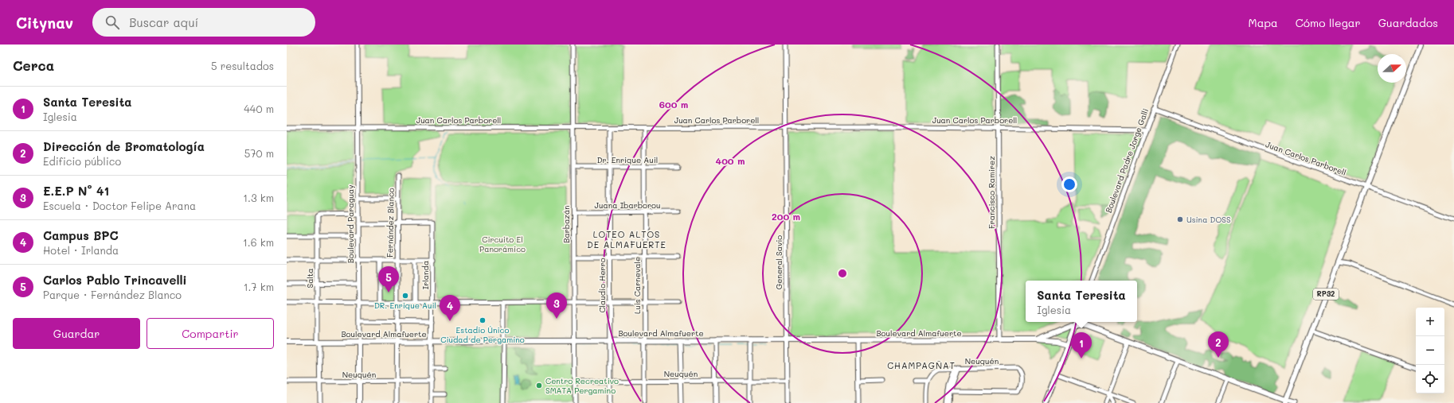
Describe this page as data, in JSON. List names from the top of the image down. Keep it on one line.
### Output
{"streets":{"main road":["Boulevard Paraguay","RP32","Boulevard Almafuerte"],"street":["Juan Carlos Parborell","Dr. Enrique Auil","Boulevard Padre Jorge Galli","Francisco Ramirez","Juana Ibarborou","Fernández Blanco","Barbazán","General Savio","Irlanda","Salta","Claudio Herro","Luis Carnevale","Neuquén"]},"crossings":[["Juan Carlos Parborell","Boulevard Padre Jorge Galli"],["Juan Carlos Parborell","Francisco Ramirez"],["Juan Carlos Parborell","Boulevard Paraguay"],["Juan Carlos Parborell","Barbazán"],["Juan Carlos Parborell","General Savio"],["Juan Carlos Parborell","RP32"],["Dr. Enrique Auil","Claudio Herro"],["Dr. Enrique Auil","Luis Carnevale"],["Francisco Ramirez","Boulevard Almafuerte"],["Juana Ibarborou","Claudio Herro"],["Juana Ibarborou","Luis Carnevale"],["Fernández Blanco","Irlanda"],["Fernández Blanco","Boulevard Almafuerte"],["Fernández Blanco","Neuquén"],["Boulevard Paraguay","Salta"],["Boulevard Paraguay","Boulevard Almafuerte"],["Boulevard Paraguay","Neuquén"],["Barbazán","Boulevard Almafuerte"],["Barbazán","Neuquén"],["General Savio","Boulevard Almafuerte"],["General Savio","Neuquén"],["Irlanda","Boulevard Almafuerte"],["Irlanda","Neuquén"],["Salta","Boulevard Almafuerte"],["Salta","Neuquén"],["Claudio Herro","Boulevard Almafuerte"],["Claudio Herro","Neuquén"],["Luis Carnevale","Boulevard Almafuerte"],["Luis Carnevale","Neuquén"]],"districts":["LOTEO ALTOS DE ALMAFUERTE","CHAMPAGÑAT"],"parks":["Circuito El Panorámico"],"places":["Usina DOSS","DR. Enrique Auil","Estadio Único Ciudad de Pergamino","Centro Recreativo SMATA Pergamino"],"north":"right","page":{"header":"Citynav","search":"Buscar aquí","nav":["Mapa","Cómo llegar","Guardados"],"heading":["Cerca","5 resultados"],"list":[{"mark":"1","name":"Santa Teresita","note":"Iglesia","value":"440 m"},{"mark":"2","name":"Dirección de Bromatología","note":"Edificio público","value":"570 m"},{"mark":"3","name":"E.E.P N° 41","note":"Escuela · Doctor Felipe Arana","value":"1.3 km"},{"mark":"4","name":"Campus BPC","note":"Hotel · Irlanda","value":"1.6 km"},{"mark":"5","name":"Carlos Pablo Trincavelli","note":"Parque · Fernández Blanco","value":"1.7 km"}],"pins":["5","3","4","2","1"],"popup":["Santa Teresita","Iglesia"],"map_buttons":["+","−"],"buttons":["Guardar","Compartir"]},"rings":["600 m","400 m","200 m"]}
